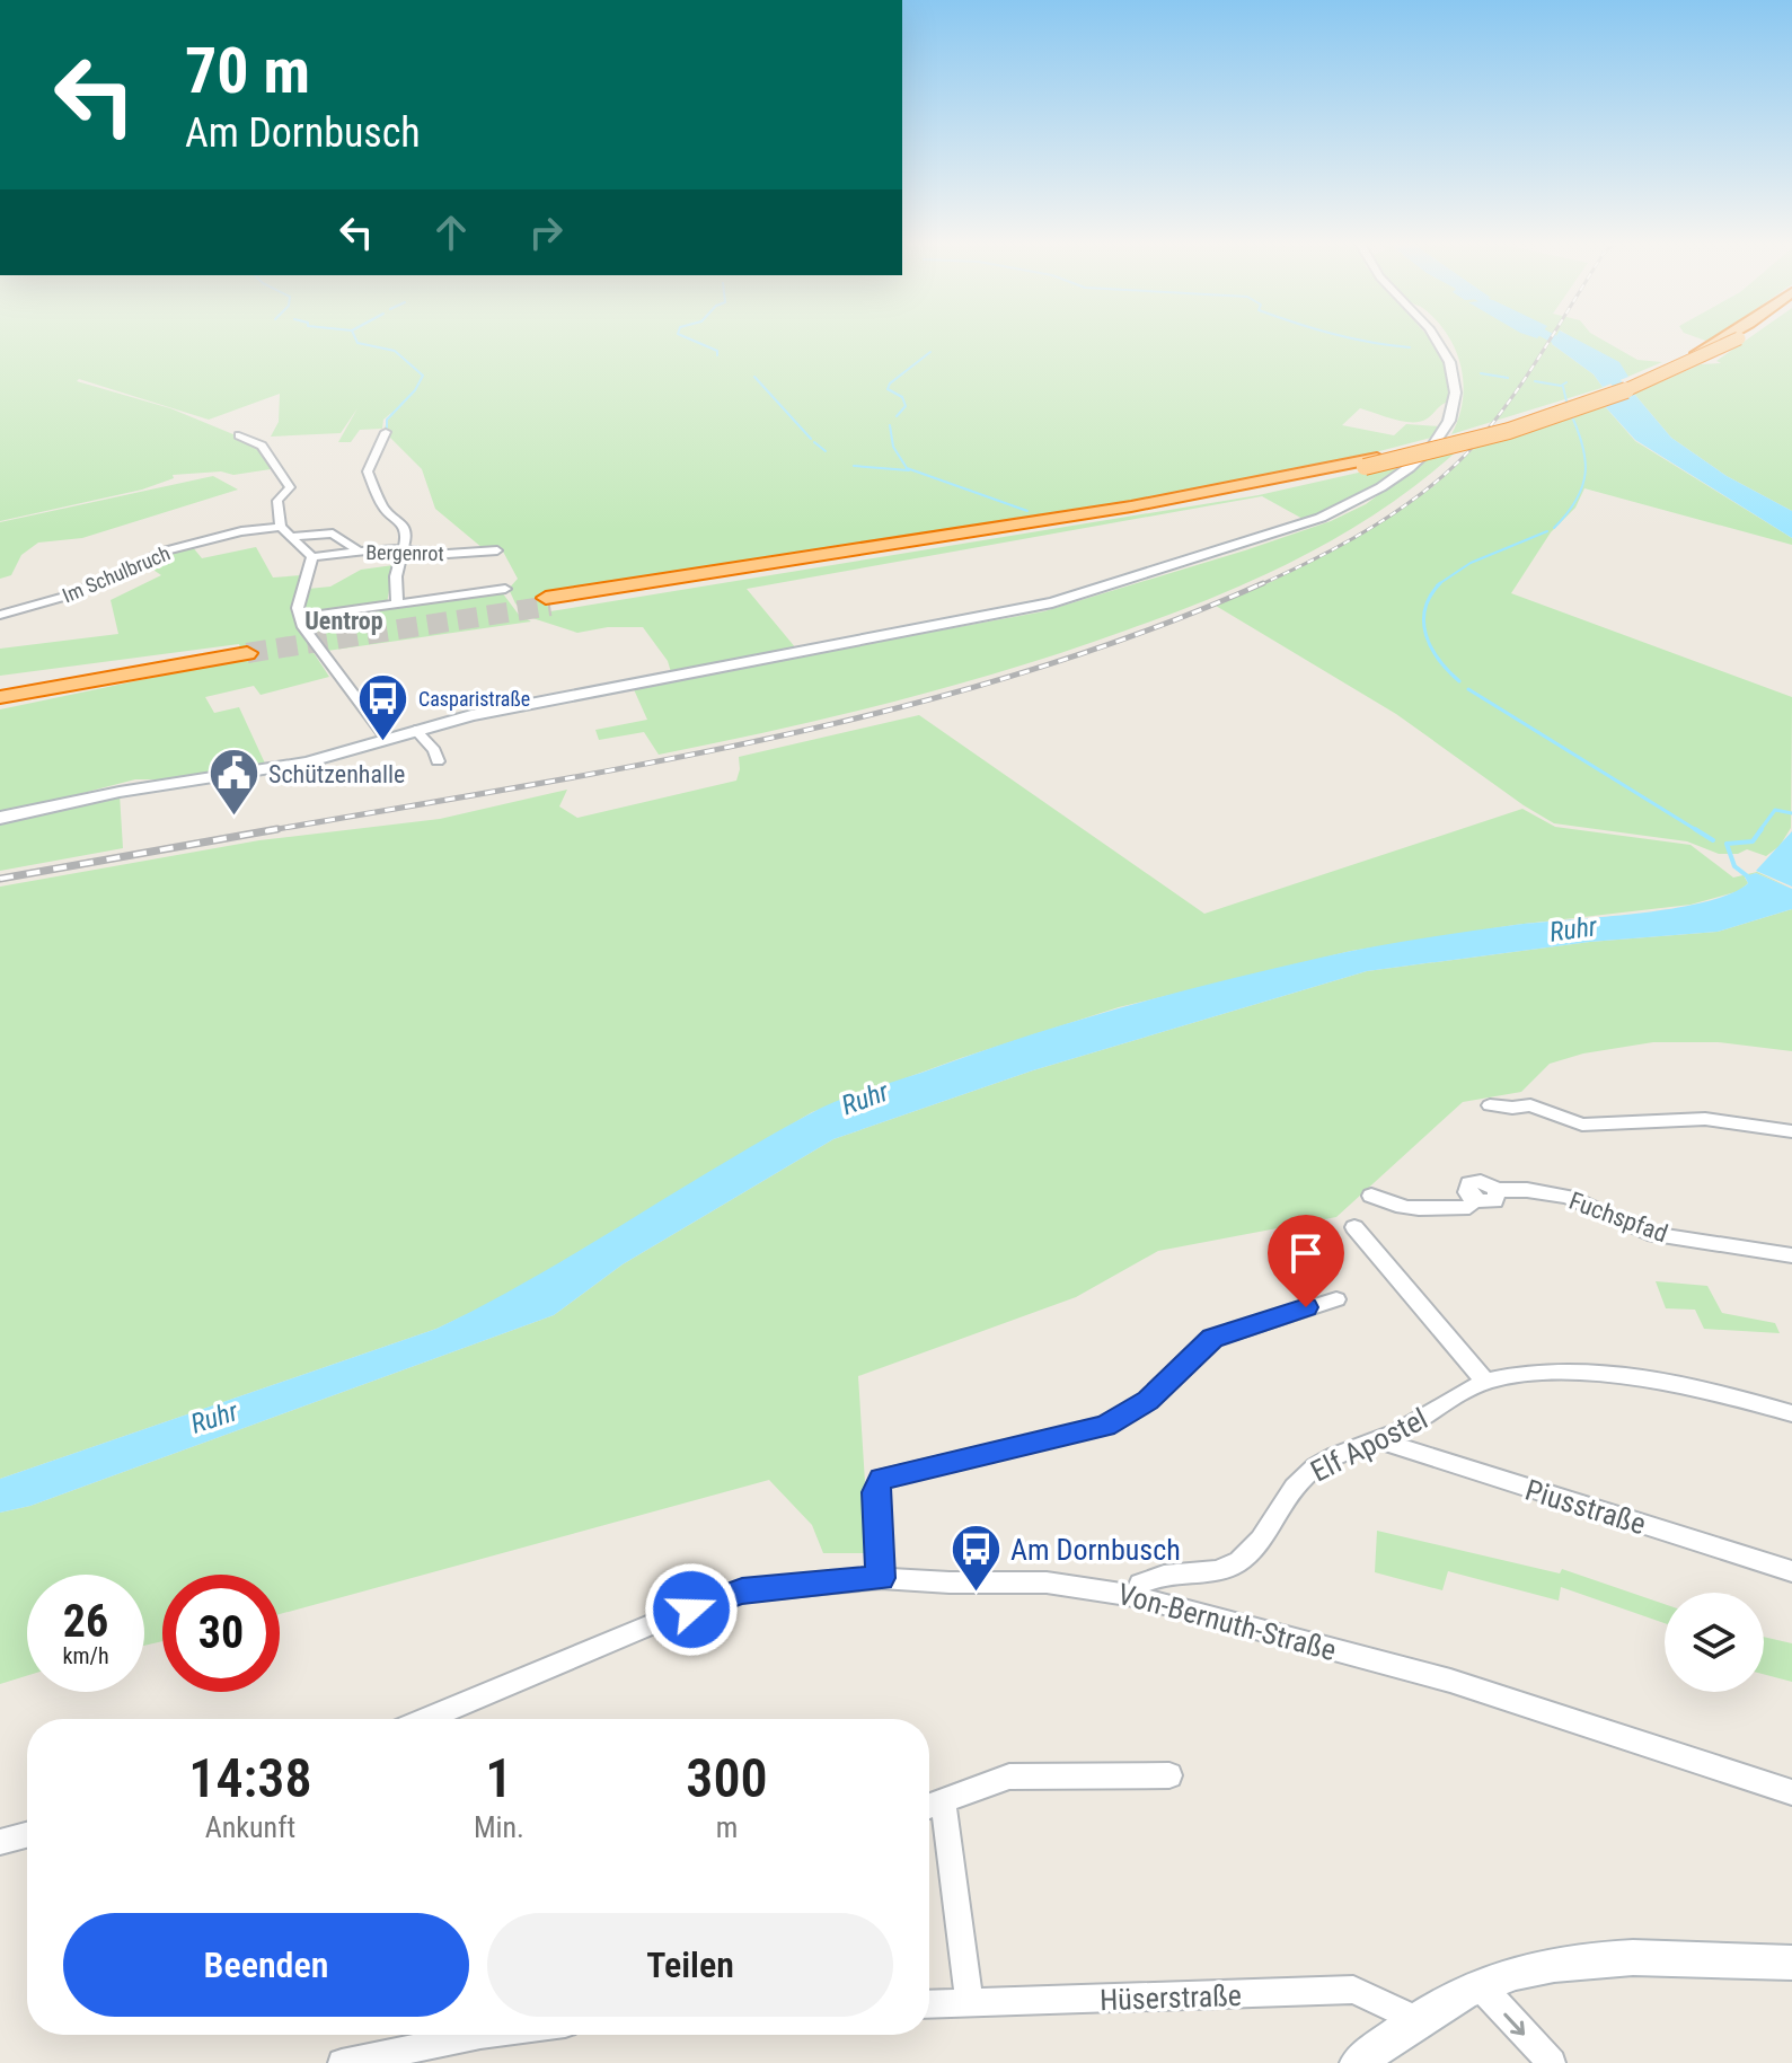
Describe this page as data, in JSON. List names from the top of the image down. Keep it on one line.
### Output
{"streets":{"street":["Bergenrot","Im Schulbruch","Fuchspfad","Elf Apostel","Piusstraße","Von-Bernuth-Straße","Hüserstraße"]},"crossings":[["Bergenrot","Im Schulbruch"],["Elf Apostel","Piusstraße"],["Elf Apostel","Von-Bernuth-Straße"]],"districts":["Uentrop"],"water":["Ruhr"],"places":{"bus stop":["Casparistraße","Am Dornbusch"],"public building":["Schützenhalle"]},"page":{"turn":["70 m","Am Dornbusch"],"speed":"26 km/h","limit":"30","eta":["14:38","Ankunft","1","Min.","300","m"],"buttons":["Beenden","Teilen"]}}
